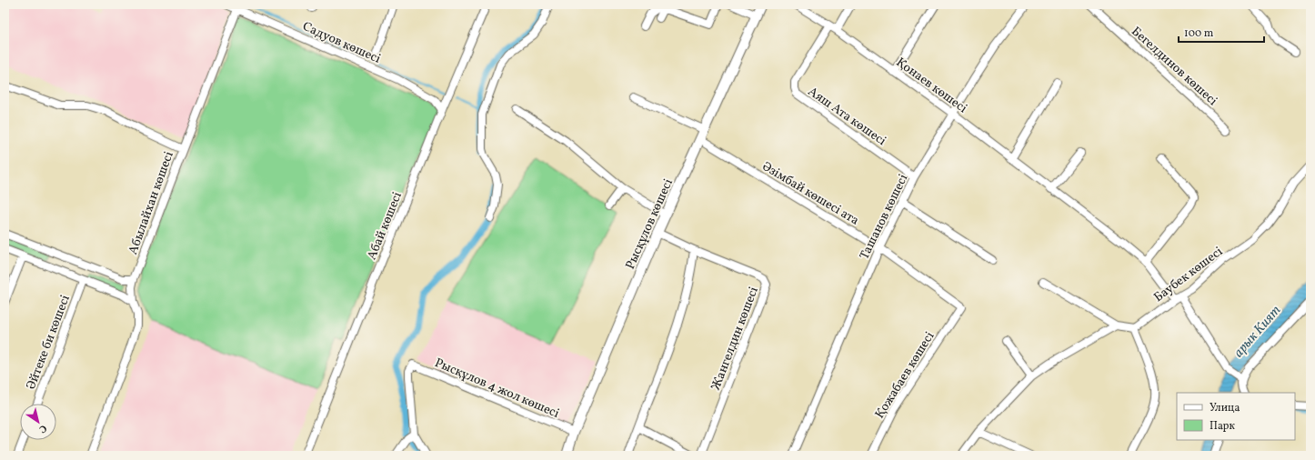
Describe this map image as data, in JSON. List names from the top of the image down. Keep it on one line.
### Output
{"streets":{"main road":["Рысқұлов көшесі"],"street":["Садуов көшесі","Бегелдинов көшесі","Қонаев көшесі","Аяш Ата көшесі","Әзімбай көшесі ата","Абылайхан көшесі","Ташанов көшесі","Абай көшесі","Баубек көшесі","Жангелдин көшесі","Әйтеке би көшесі","Қожабаев көшесі","Рысқұлов 4 жол көшесі"]},"crossings":[["Садуов көшесі","Абай көшесі"],["Қонаев көшесі","Аяш Ата көшесі"],["Қонаев көшесі","Ташанов көшесі"],["Қонаев көшесі","Баубек көшесі"],["Аяш Ата көшесі","Ташанов көшесі"],["Әзімбай көшесі ата","Ташанов көшесі"],["Әзімбай көшесі ата","Рысқұлов көшесі"],["Әзімбай көшесі ата","Қожабаев көшесі"],["Рысқұлов көшесі","Жангелдин көшесі"],["Рысқұлов көшесі","Рысқұлов 4 жол көшесі"]],"water":["арык Кият"],"legend":["Улица","Парк"],"scale_bar":"100 m","north":"bottom right"}
